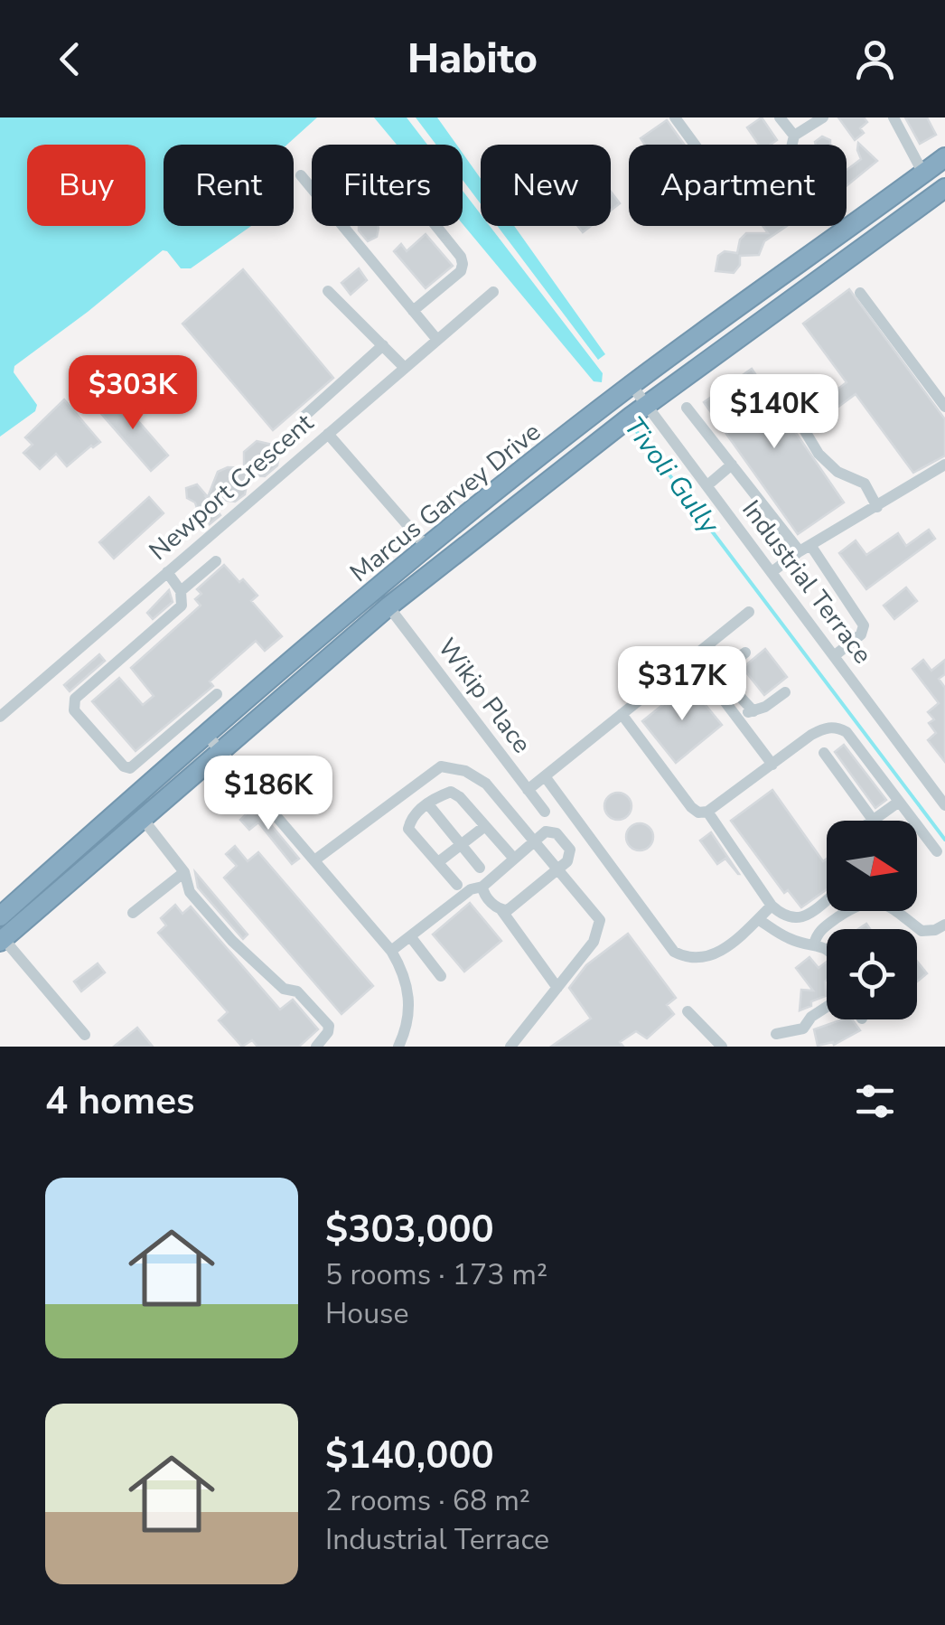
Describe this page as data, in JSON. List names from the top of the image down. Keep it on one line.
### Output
{"streets":{"highway":["Marcus Garvey Drive"],"street":["Newport Crescent","Industrial Terrace","Wikip Place"]},"crossings":[["Marcus Garvey Drive","Industrial Terrace"],["Marcus Garvey Drive","Wikip Place"]],"water":["Tivoli Gully"],"north":"right","page":{"header":"Habito","chip":["Buy","Rent","Filters","New","Apartment"],"price":["$303K","$140K","$317K","$186K"],"heading":"4 homes","list":[{"name":"$303,000","note":"5 rooms · 173 m² · House"},{"name":"$140,000","note":"2 rooms · 68 m² · Industrial Terrace"}]}}
